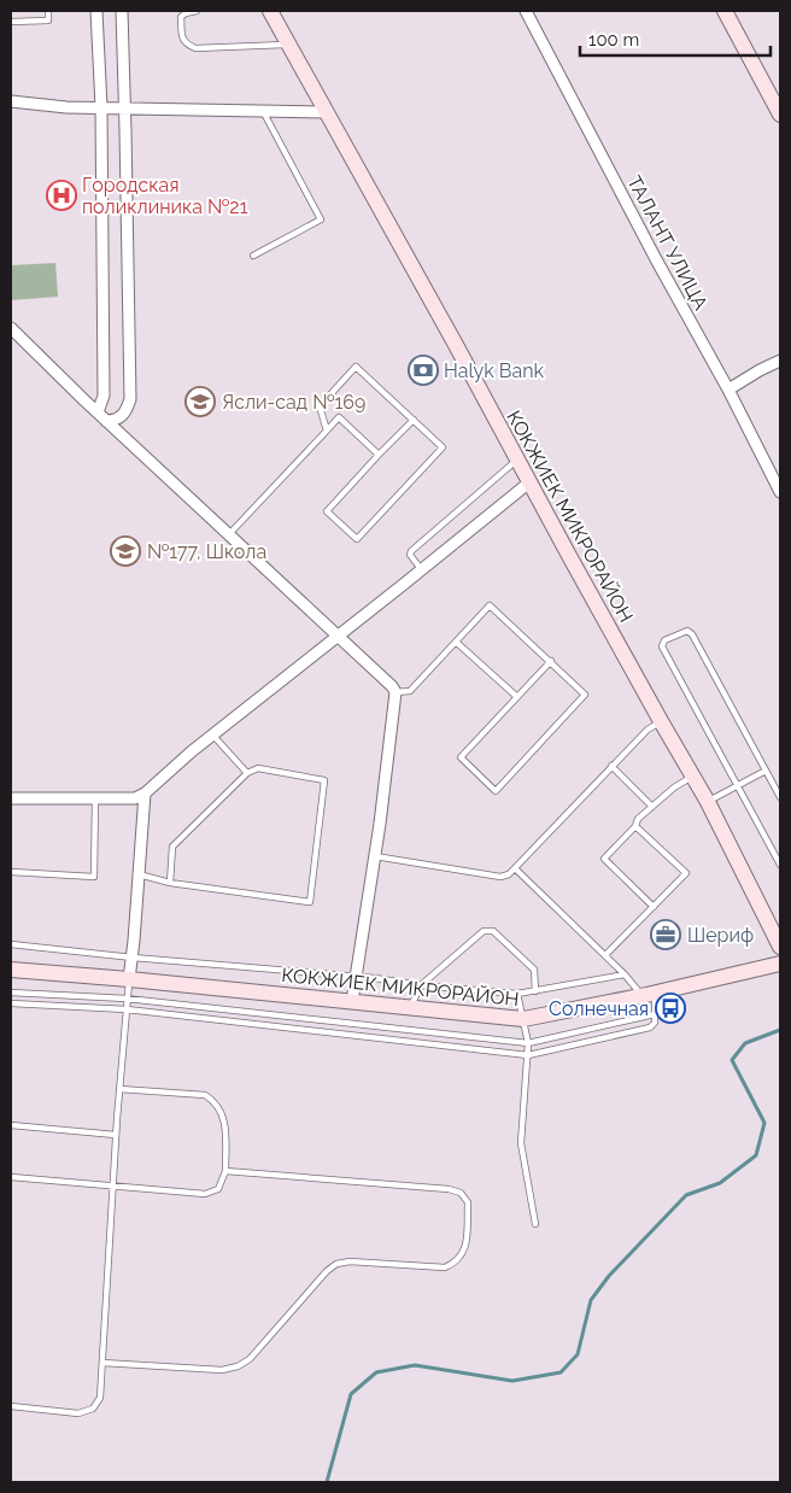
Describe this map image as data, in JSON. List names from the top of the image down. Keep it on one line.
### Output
{"streets":{"street":["ТАЛАНТ УЛИЦА","КОКЖИЕК МИКРОРАЙОН"]},"places":{"hospital":["Городская поликлиника №21"],"bank":["Halyk Bank"],"school or university":["Ясли-сад №169","№177, Школа"],"office":["Шериф"],"bus stop":["Солнечная"]},"scale_bar":"100 m"}
